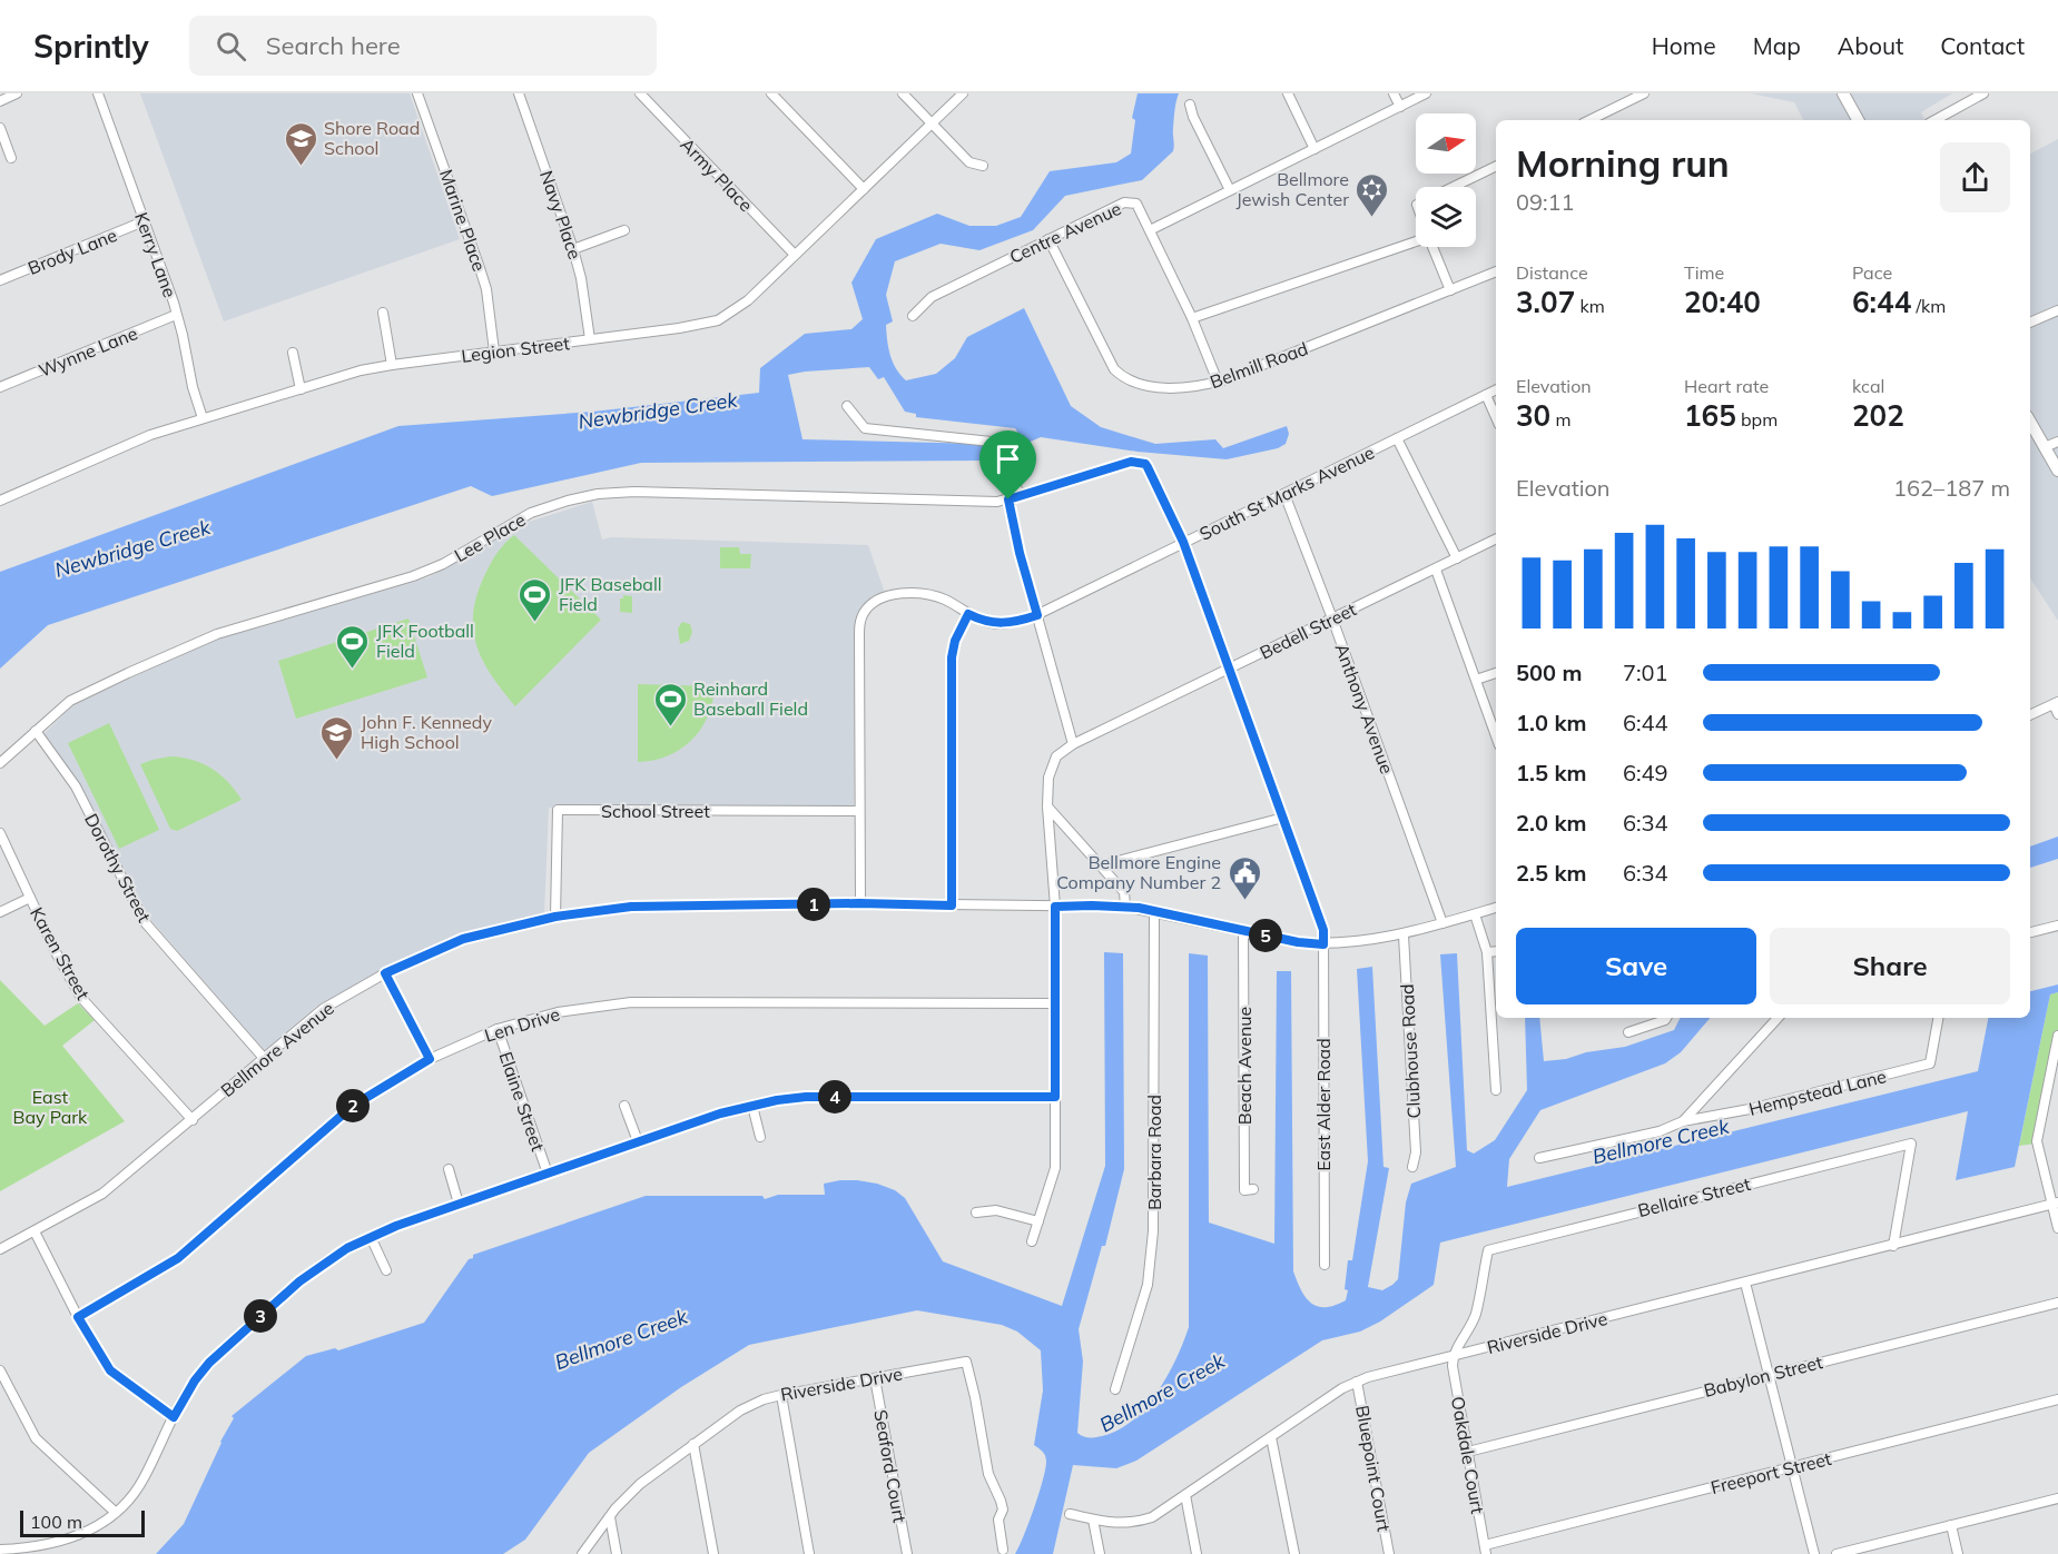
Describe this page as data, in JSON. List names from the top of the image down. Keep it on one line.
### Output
{"streets":{"street":["Army Place","Navy Place","Marine Place","Centre Avenue","Brody Lane","Kerry Lane","Legion Street","Wynne Lane","Belmill Road","South St Marks Avenue","Lee Place","Bedell Street","Anthony Avenue","School Street","Dorothy Street","Karen Street","Len Drive","Bellmore Avenue","Clubhouse Road","Beach Avenue","Hempstead Lane","Elaine Street","East Alder Road","Barbara Road","Bellaire Street","Riverside Drive","Babylon Street","Oakdale Court","Seaford Court","Bluepoint Court","Freeport Street"]},"crossings":[["Army Place","Legion Street"],["Navy Place","Legion Street"],["Marine Place","Legion Street"],["Centre Avenue","Belmill Road"],["Brody Lane","Kerry Lane"],["Kerry Lane","Legion Street"],["Kerry Lane","Wynne Lane"],["South St Marks Avenue","Lee Place"],["South St Marks Avenue","Anthony Avenue"],["South St Marks Avenue","School Street"],["South St Marks Avenue","Bellmore Avenue"],["South St Marks Avenue","East Alder Road"],["Lee Place","Dorothy Street"],["Lee Place","East Alder Road"],["Bedell Street","Anthony Avenue"],["Bedell Street","Len Drive"],["Bedell Street","Bellmore Avenue"],["Bedell Street","East Alder Road"],["Anthony Avenue","Bellmore Avenue"],["School Street","Bellmore Avenue"],["Dorothy Street","Bellmore Avenue"],["Karen Street","Bellmore Avenue"],["Len Drive","Elaine Street"],["Bellmore Avenue","Clubhouse Road"],["Bellmore Avenue","Beach Avenue"],["Bellmore Avenue","East Alder Road"],["Bellmore Avenue","Barbara Road"],["Bellaire Street","Riverside Drive"],["Bellaire Street","Oakdale Court"],["Riverside Drive","Oakdale Court"],["Riverside Drive","Seaford Court"],["Riverside Drive","Bluepoint Court"],["Babylon Street","Oakdale Court"],["Oakdale Court","Freeport Street"]],"water":["Newbridge Creek","Bellmore Creek"],"parks":["East Bay Park"],"places":{"school or university":["Shore Road School","John F. Kennedy High School"],"synagogue":["Bellmore Jewish Center"],"sports":["JFK Baseball Field","JFK Football Field","Reinhard Baseball Field"],"public building":["Bellmore Engine Company Number 2"]},"scale_bar":"100 m","north":"right","page":{"header":"Sprintly","search":"Search here","nav":["Home","Map","About","Contact"],"heading":["Morning run","09:11"],"stats":[["Distance","3.07 km"],["Time","20:40"],["Pace","6:44 /km"],["Elevation","30 m"],["Heart rate","165 bpm"],["kcal","202"]],"chart":["Elevation","162–187 m"],"list":[{"name":"500 m","note":"7:01"},{"name":"1.0 km","note":"6:44"},{"name":"1.5 km","note":"6:49"},{"name":"2.0 km","note":"6:34"},{"name":"2.5 km","note":"6:34"}],"pins":["1","5","4","2","3"],"buttons":["Save","Share"],"scale":"100 m"}}
